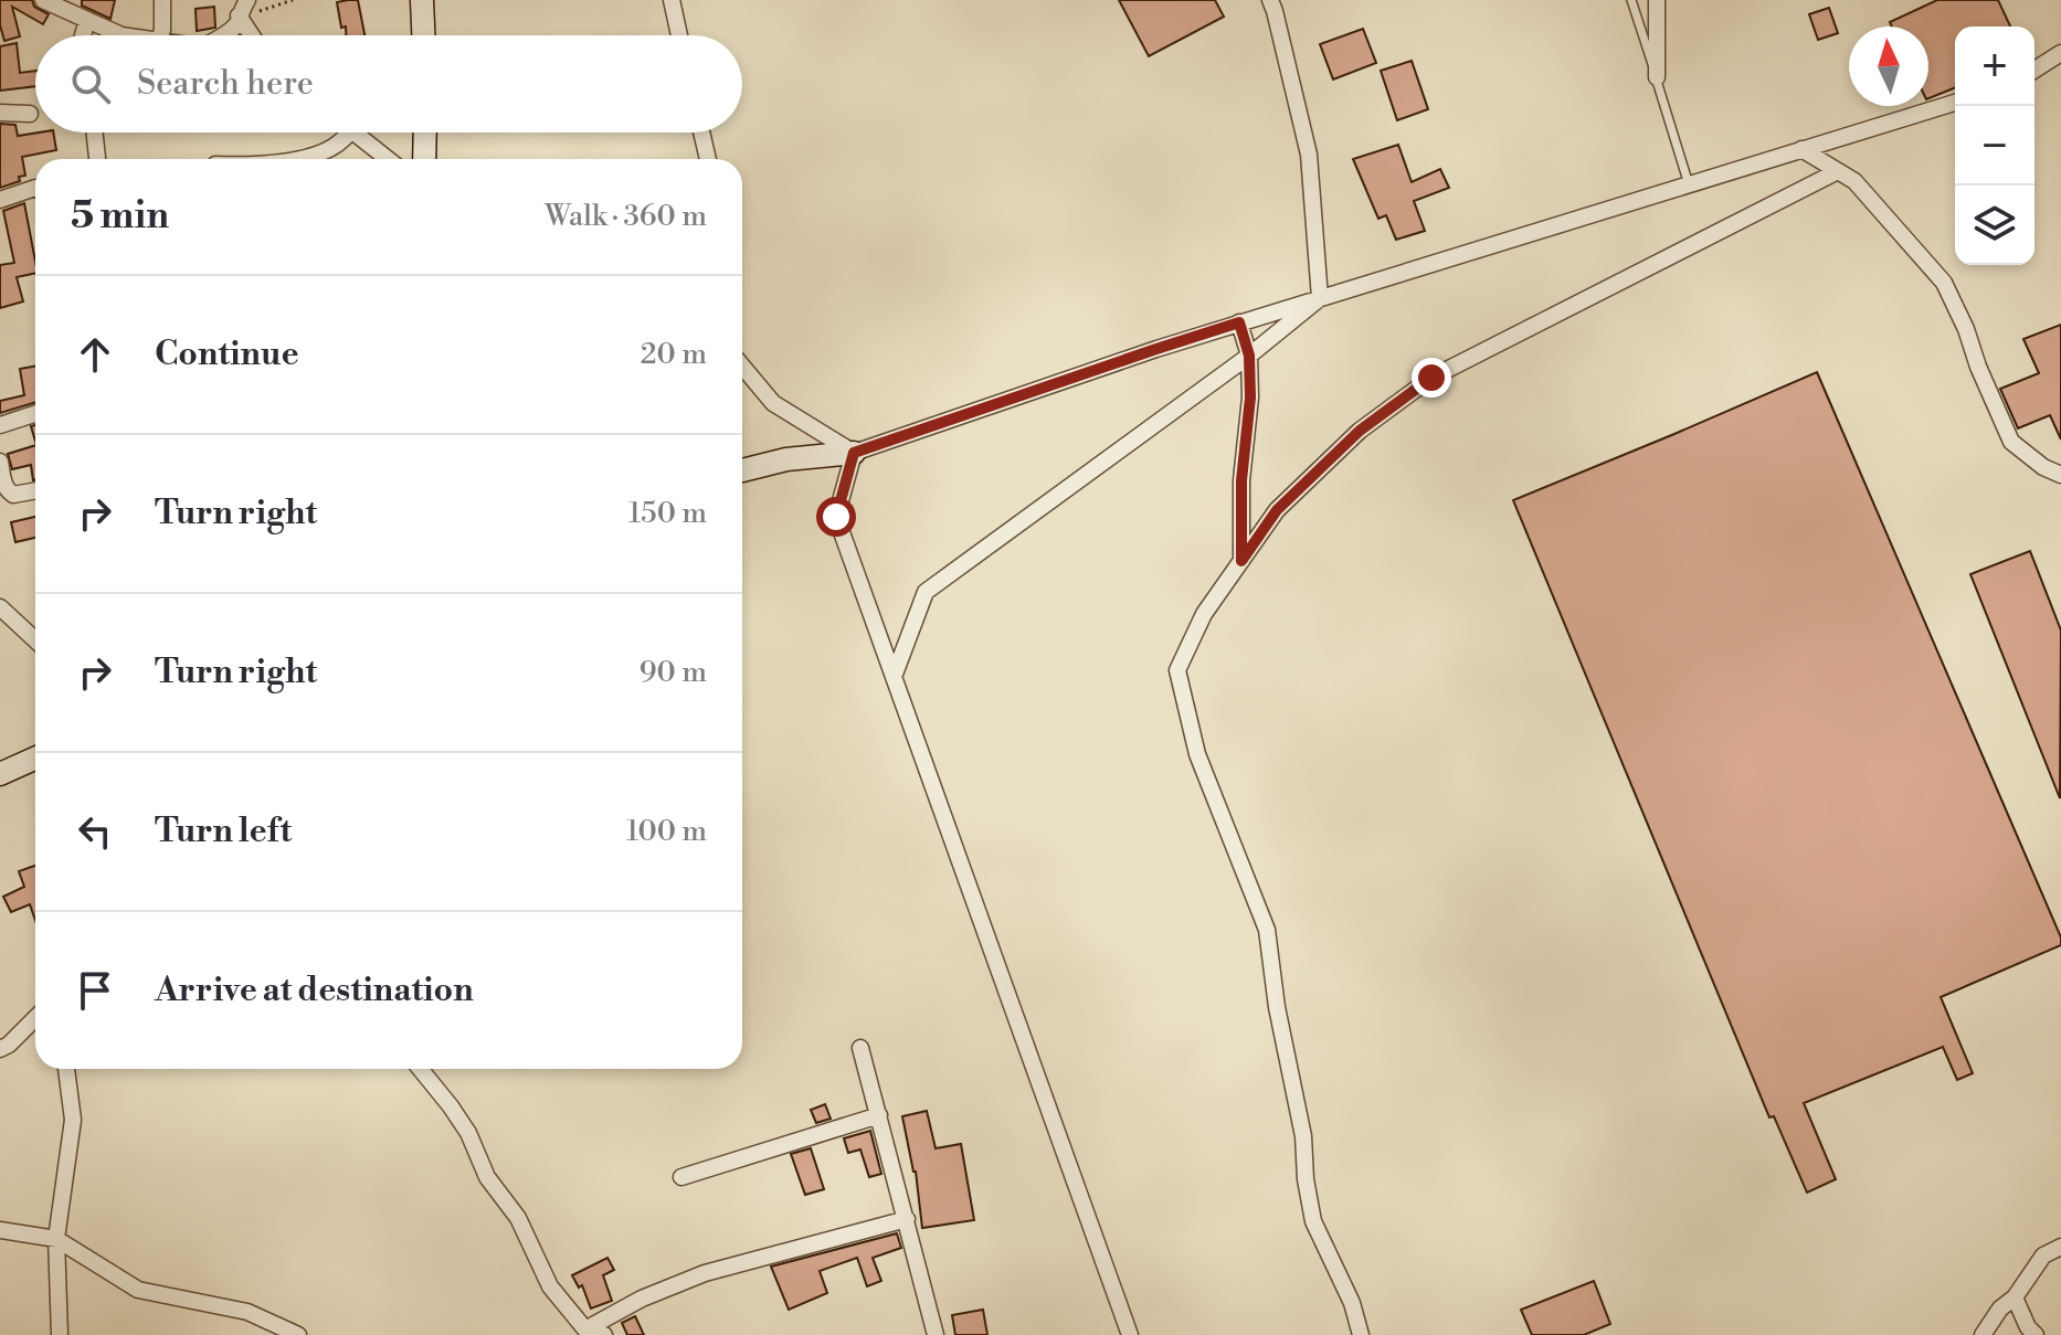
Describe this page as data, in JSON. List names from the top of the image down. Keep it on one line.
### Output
{"north":"top","page":{"map_buttons":["+","−"],"search":"Search here","heading":["5 min","Walk · 360 m"],"list":[["Continue","20 m"],["Turn right","150 m"],["Turn right","90 m"],["Turn left","100 m"],"Arrive at destination"]}}
